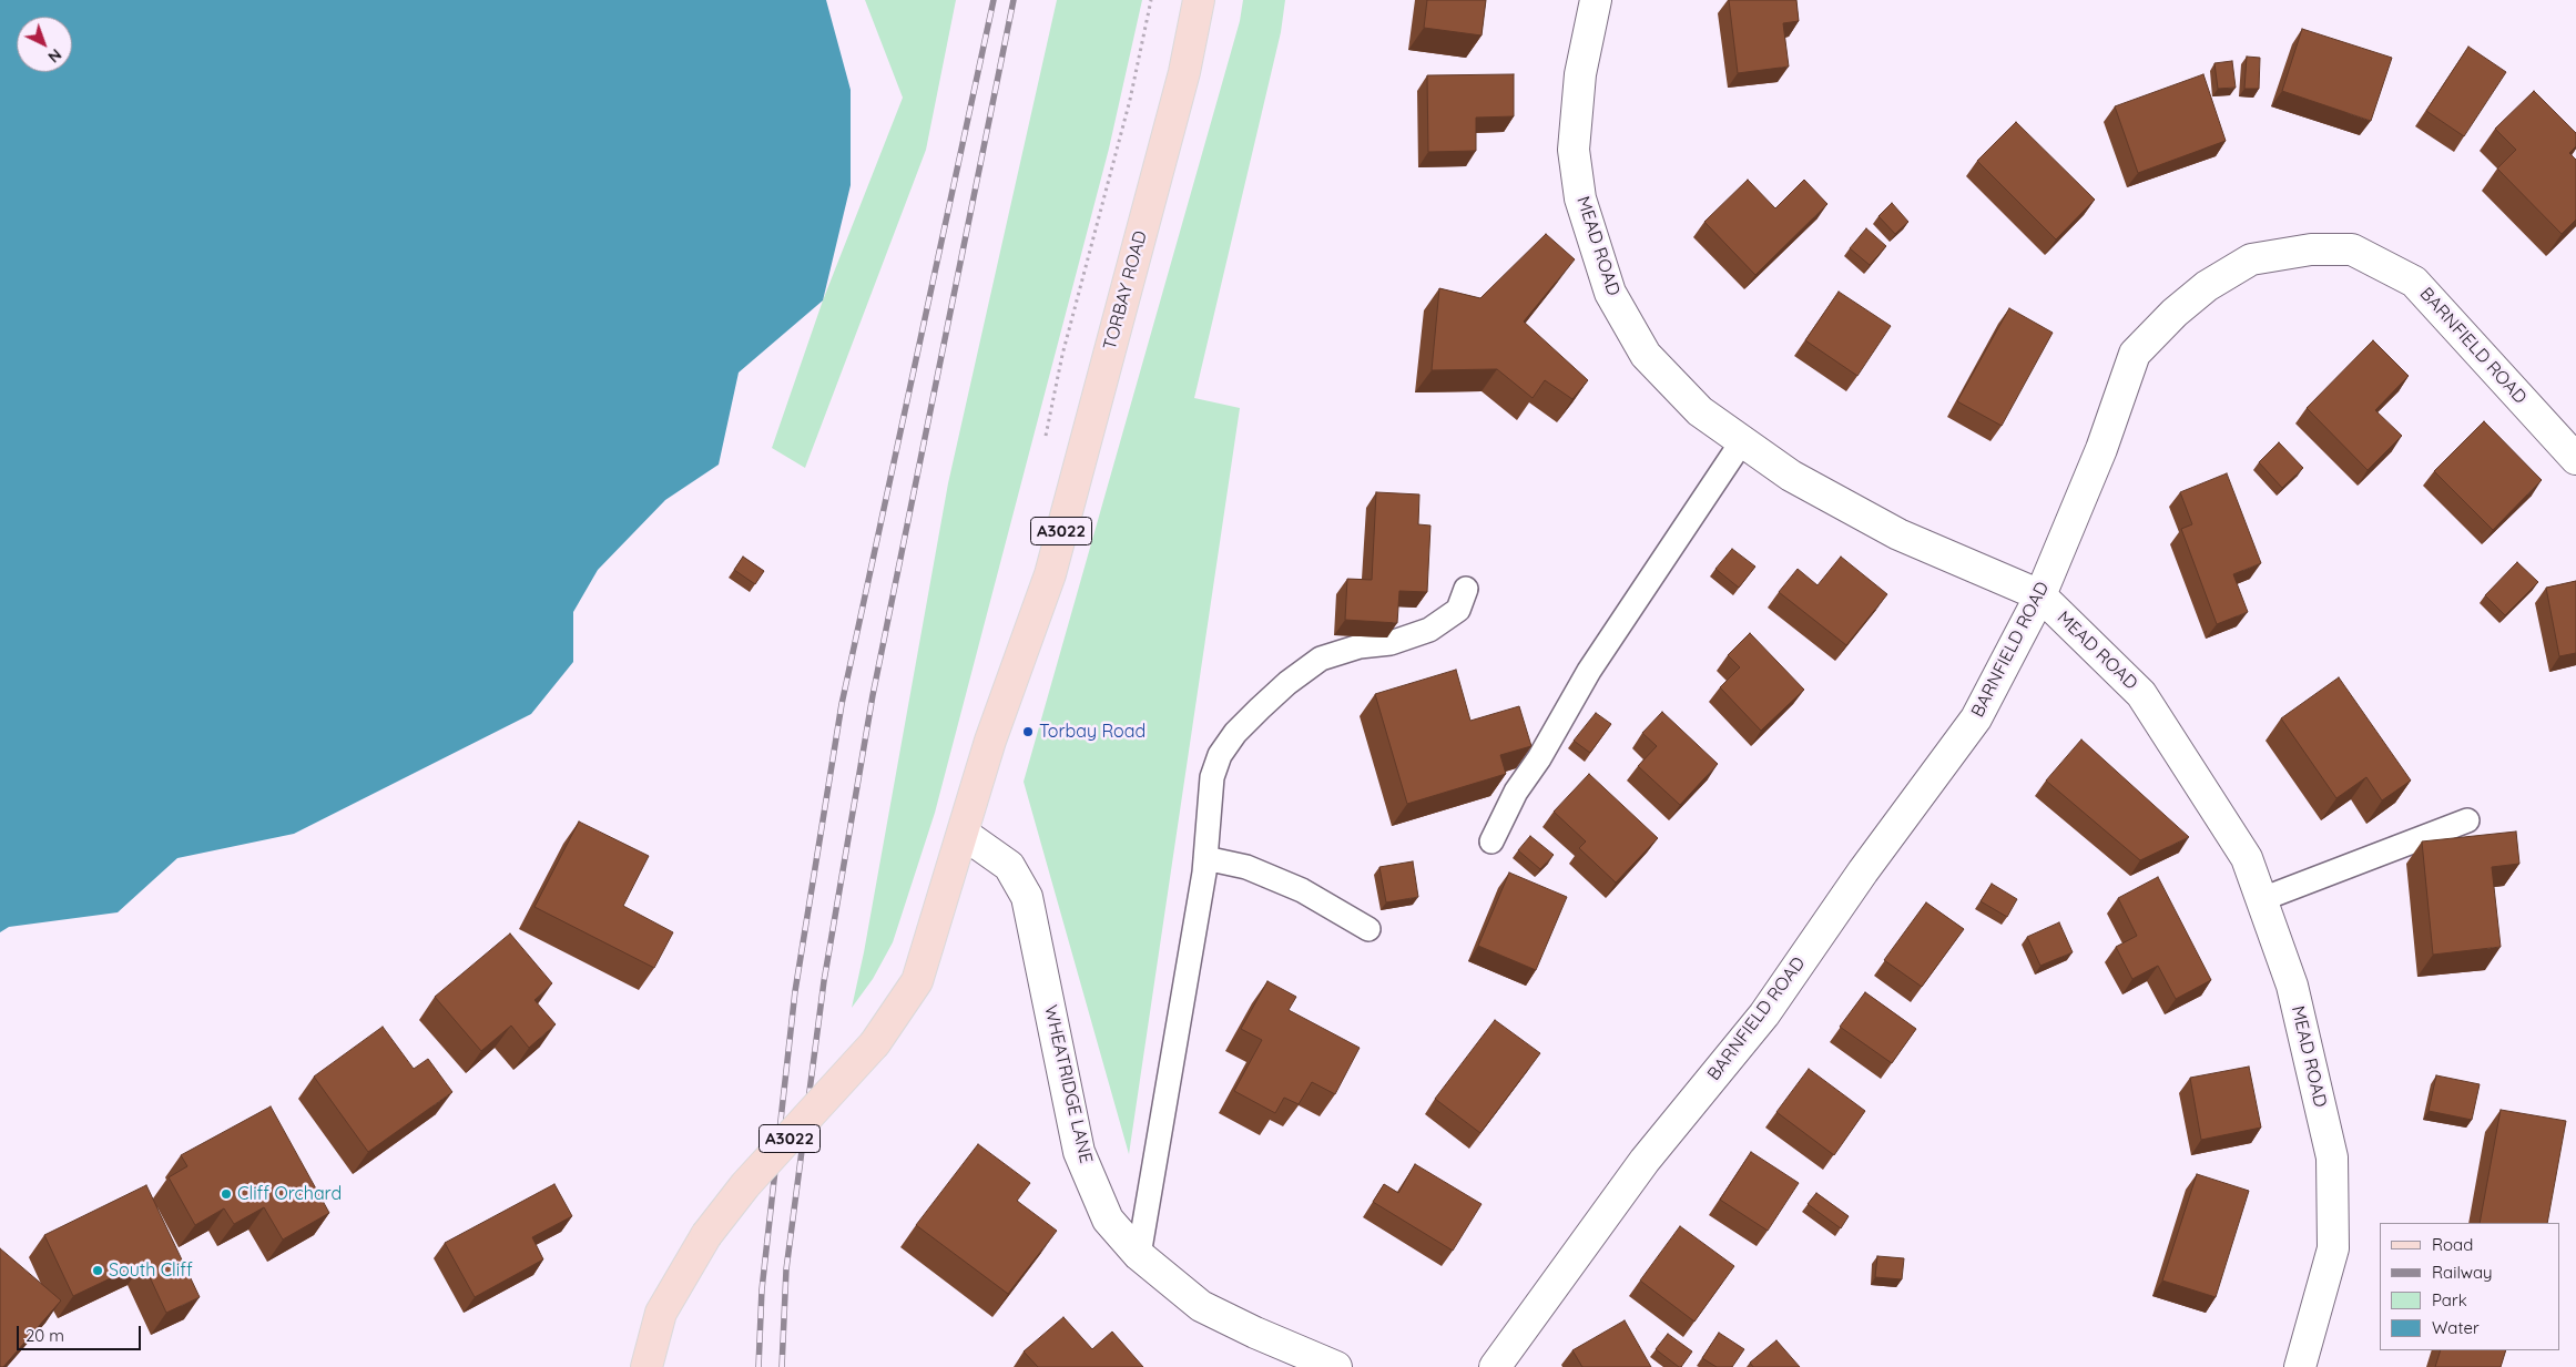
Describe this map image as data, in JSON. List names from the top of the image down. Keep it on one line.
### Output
{"streets":{"main road":["TORBAY ROAD","A3022"],"street":["MEAD ROAD","BARNFIELD ROAD","WHEATRIDGE LANE"]},"crossings":[["MEAD ROAD","BARNFIELD ROAD"],["TORBAY ROAD","WHEATRIDGE LANE"]],"places":["Torbay Road","Cliff Orchard","South Cliff"],"legend":["Road","Railway","Park","Water"],"scale_bar":"20 m","north":"bottom right"}
